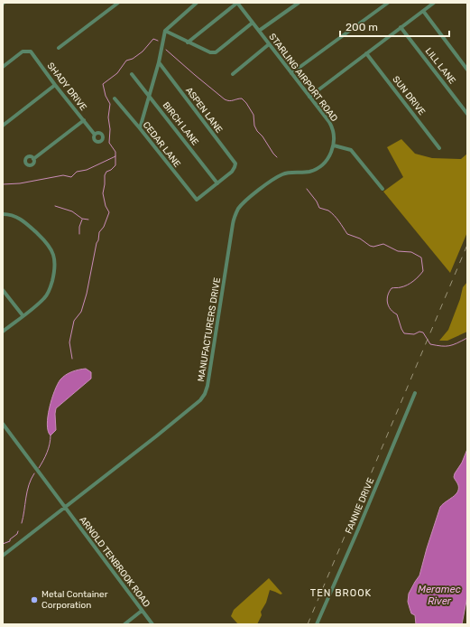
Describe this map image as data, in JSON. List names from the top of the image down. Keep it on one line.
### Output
{"streets":{"street":["LILL LANE","STARLING AIRPORT ROAD","SHADY DRIVE","SUN DRIVE","ASPEN LANE","BIRCH LANE","CEDAR LANE","MANUFACTURERS DRIVE","FANNIE DRIVE","ARNOLD TENBROOK ROAD"]},"crossings":[["STARLING AIRPORT ROAD","MANUFACTURERS DRIVE"],["ASPEN LANE","BIRCH LANE"],["ASPEN LANE","CEDAR LANE"],["BIRCH LANE","CEDAR LANE"],["MANUFACTURERS DRIVE","ARNOLD TENBROOK ROAD"]],"districts":["TEN BROOK"],"water":["Meramec River"],"places":["Metal Container Corporation"],"scale_bar":"200 m"}
